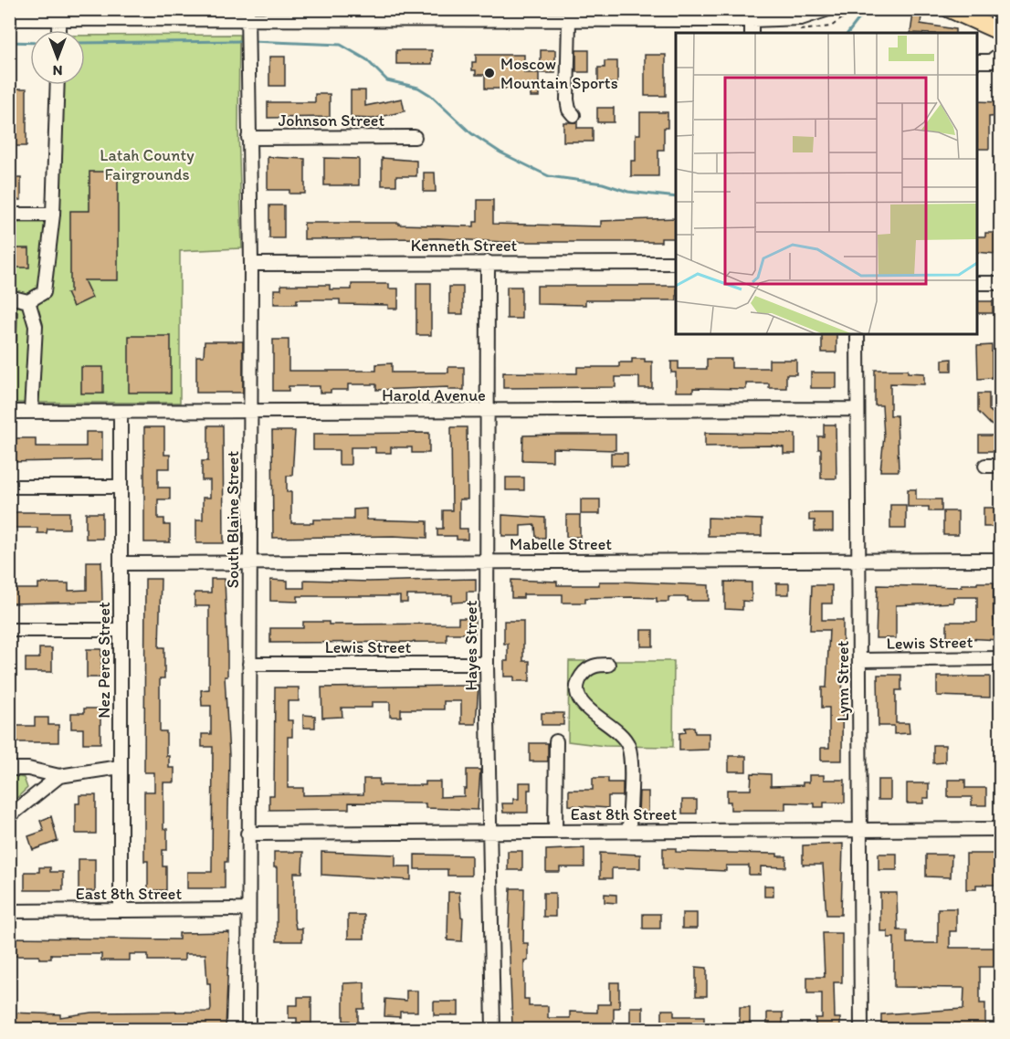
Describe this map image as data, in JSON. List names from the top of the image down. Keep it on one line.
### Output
{"streets":{"street":["Johnson Street","Kenneth Street","Harold Avenue","South Blaine Street","Mabelle Street","Lewis Street","Hayes Street","Nez Perce Street","Lynn Street","East 8th Street"]},"crossings":[["Johnson Street","South Blaine Street"],["Kenneth Street","South Blaine Street"],["Kenneth Street","Hayes Street"],["Harold Avenue","South Blaine Street"],["Harold Avenue","Hayes Street"],["Harold Avenue","Nez Perce Street"],["Harold Avenue","Lynn Street"],["South Blaine Street","Mabelle Street"],["South Blaine Street","Lewis Street"],["South Blaine Street","East 8th Street"],["Mabelle Street","Hayes Street"],["Mabelle Street","Nez Perce Street"],["Mabelle Street","Lynn Street"],["Lewis Street","Hayes Street"],["Lewis Street","Lynn Street"],["Hayes Street","East 8th Street"],["Nez Perce Street","East 8th Street"],["Lynn Street","East 8th Street"]],"parks":["Latah County Fairgrounds"],"places":["Moscow Mountain Sports"],"north":"bottom"}
